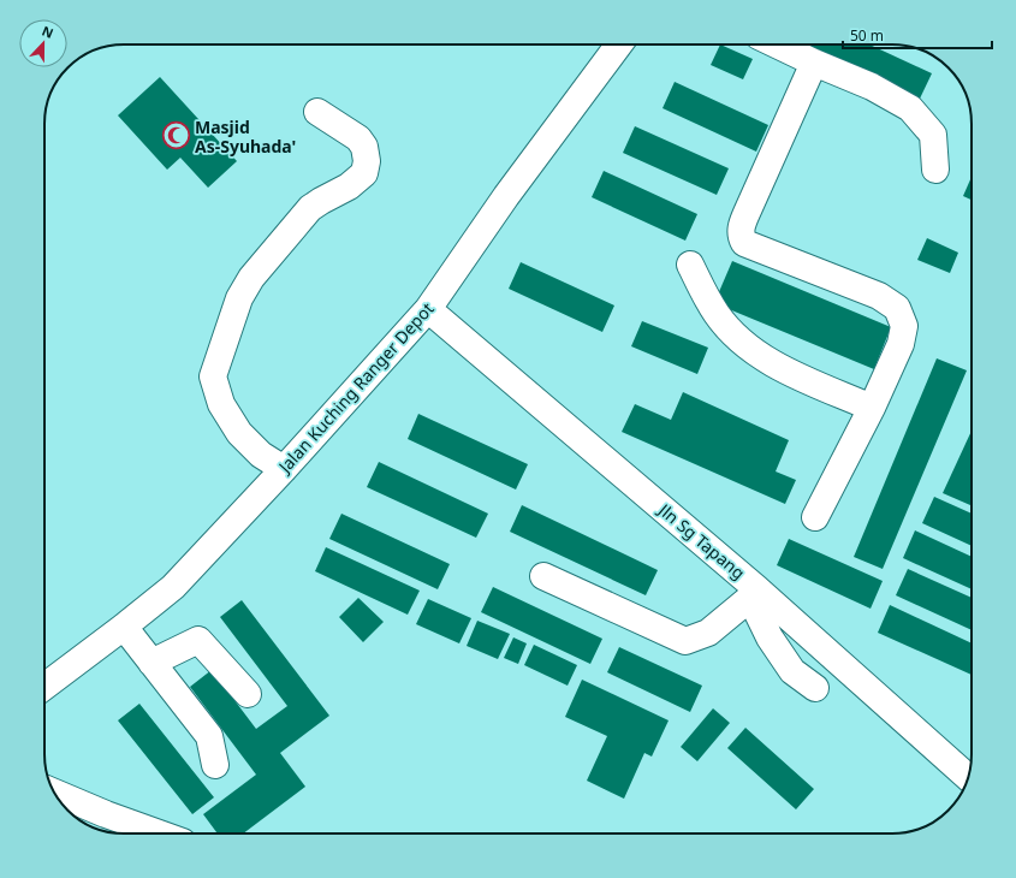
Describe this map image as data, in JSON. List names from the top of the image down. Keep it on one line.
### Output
{"streets":{"street":["Jalan Kuching Ranger Depot","Jln Sg Tapang"]},"crossings":[["Jalan Kuching Ranger Depot","Jln Sg Tapang"]],"places":{"mosque":["Masjid As-Syuhada'"]},"scale_bar":"50 m","north":"top"}
